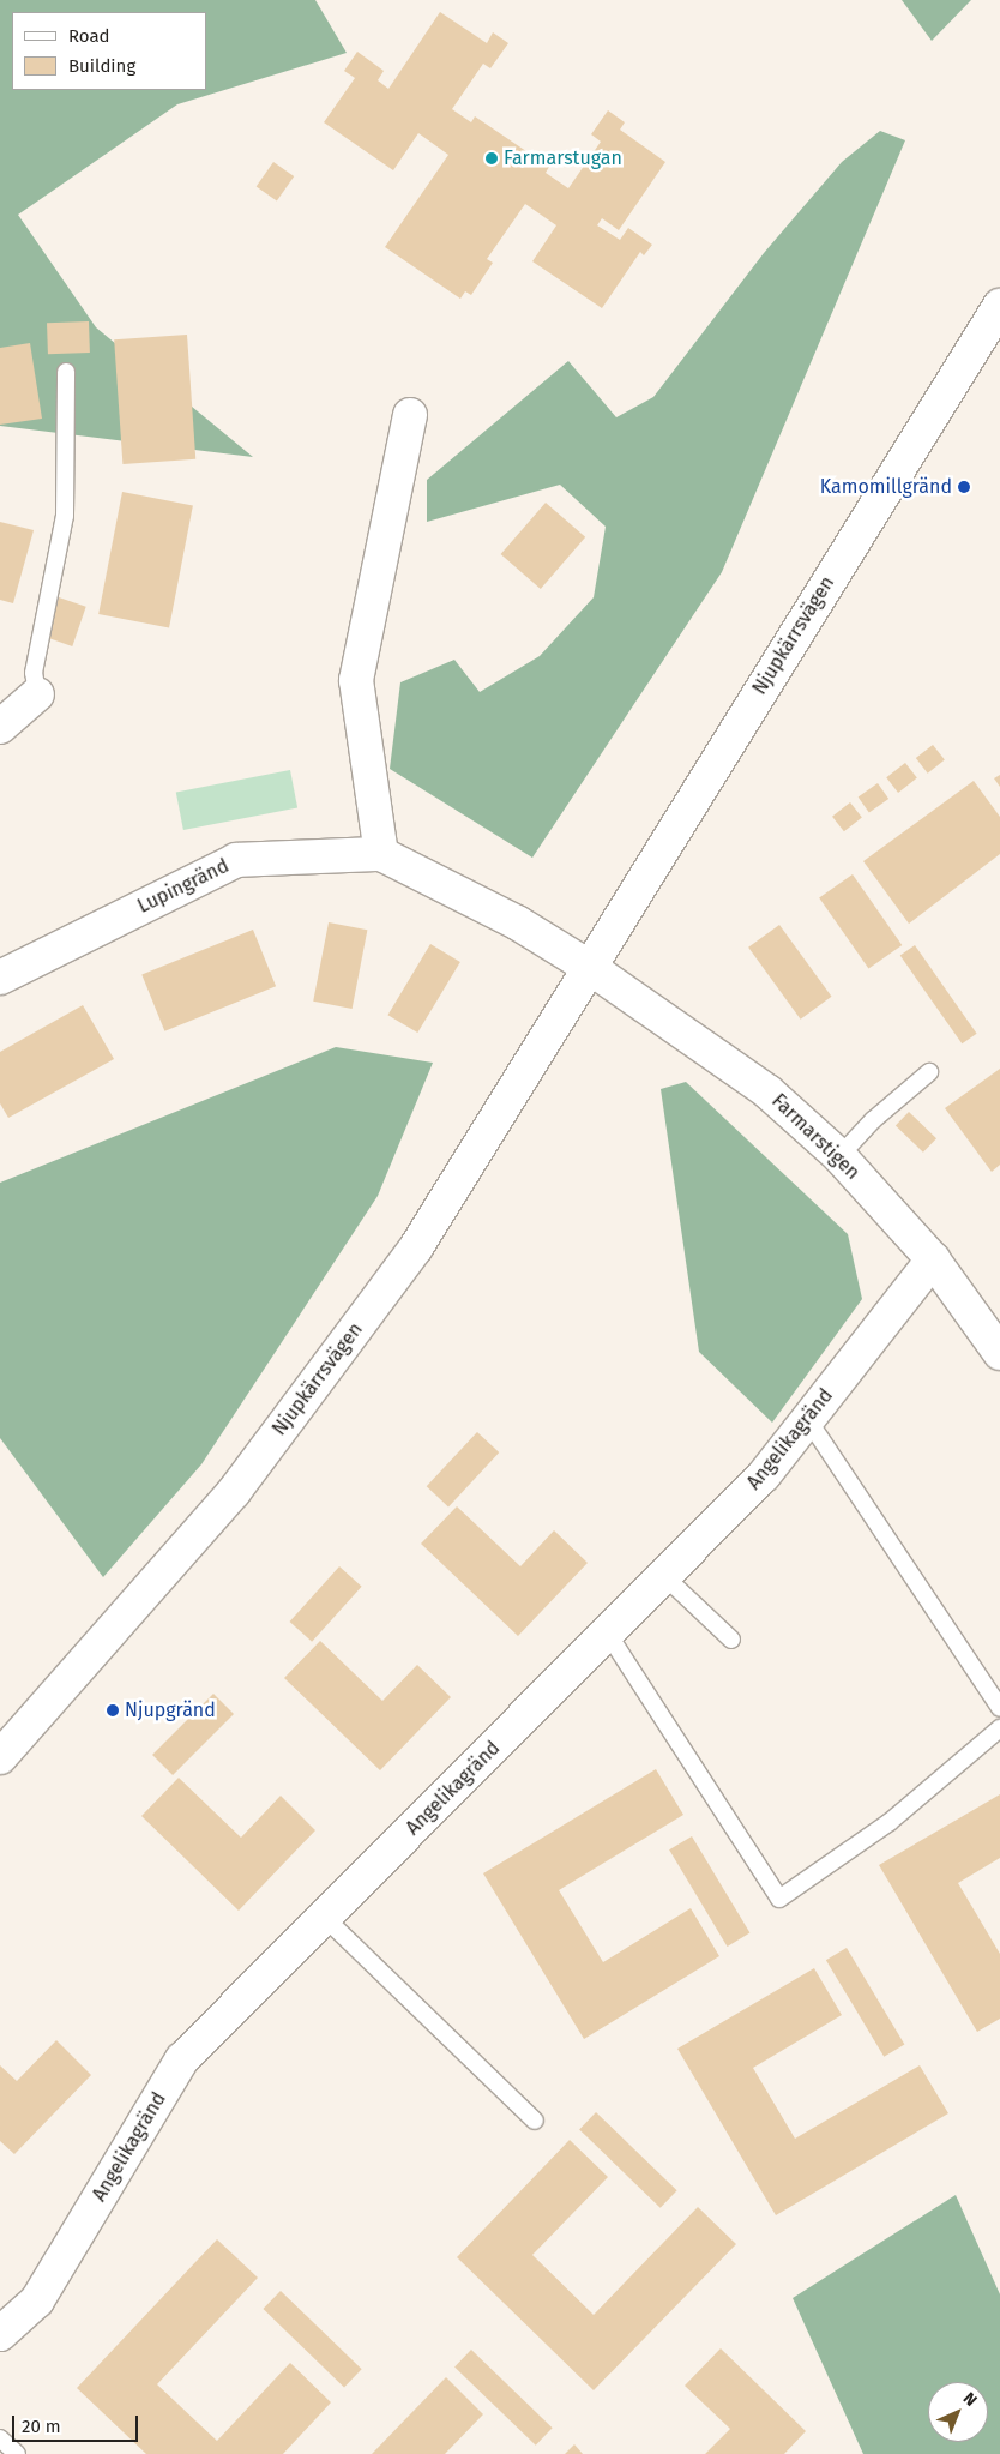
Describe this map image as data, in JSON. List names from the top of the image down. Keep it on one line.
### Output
{"streets":{"street":["Njupkärrsvägen","Lupingränd","Farmarstigen","Angelikagränd"]},"crossings":[["Njupkärrsvägen","Farmarstigen"],["Farmarstigen","Angelikagränd"]],"places":["Farmarstugan","Kamomillgränd","Njupgränd"],"legend":["Road","Building"],"scale_bar":"20 m","north":"top right"}
